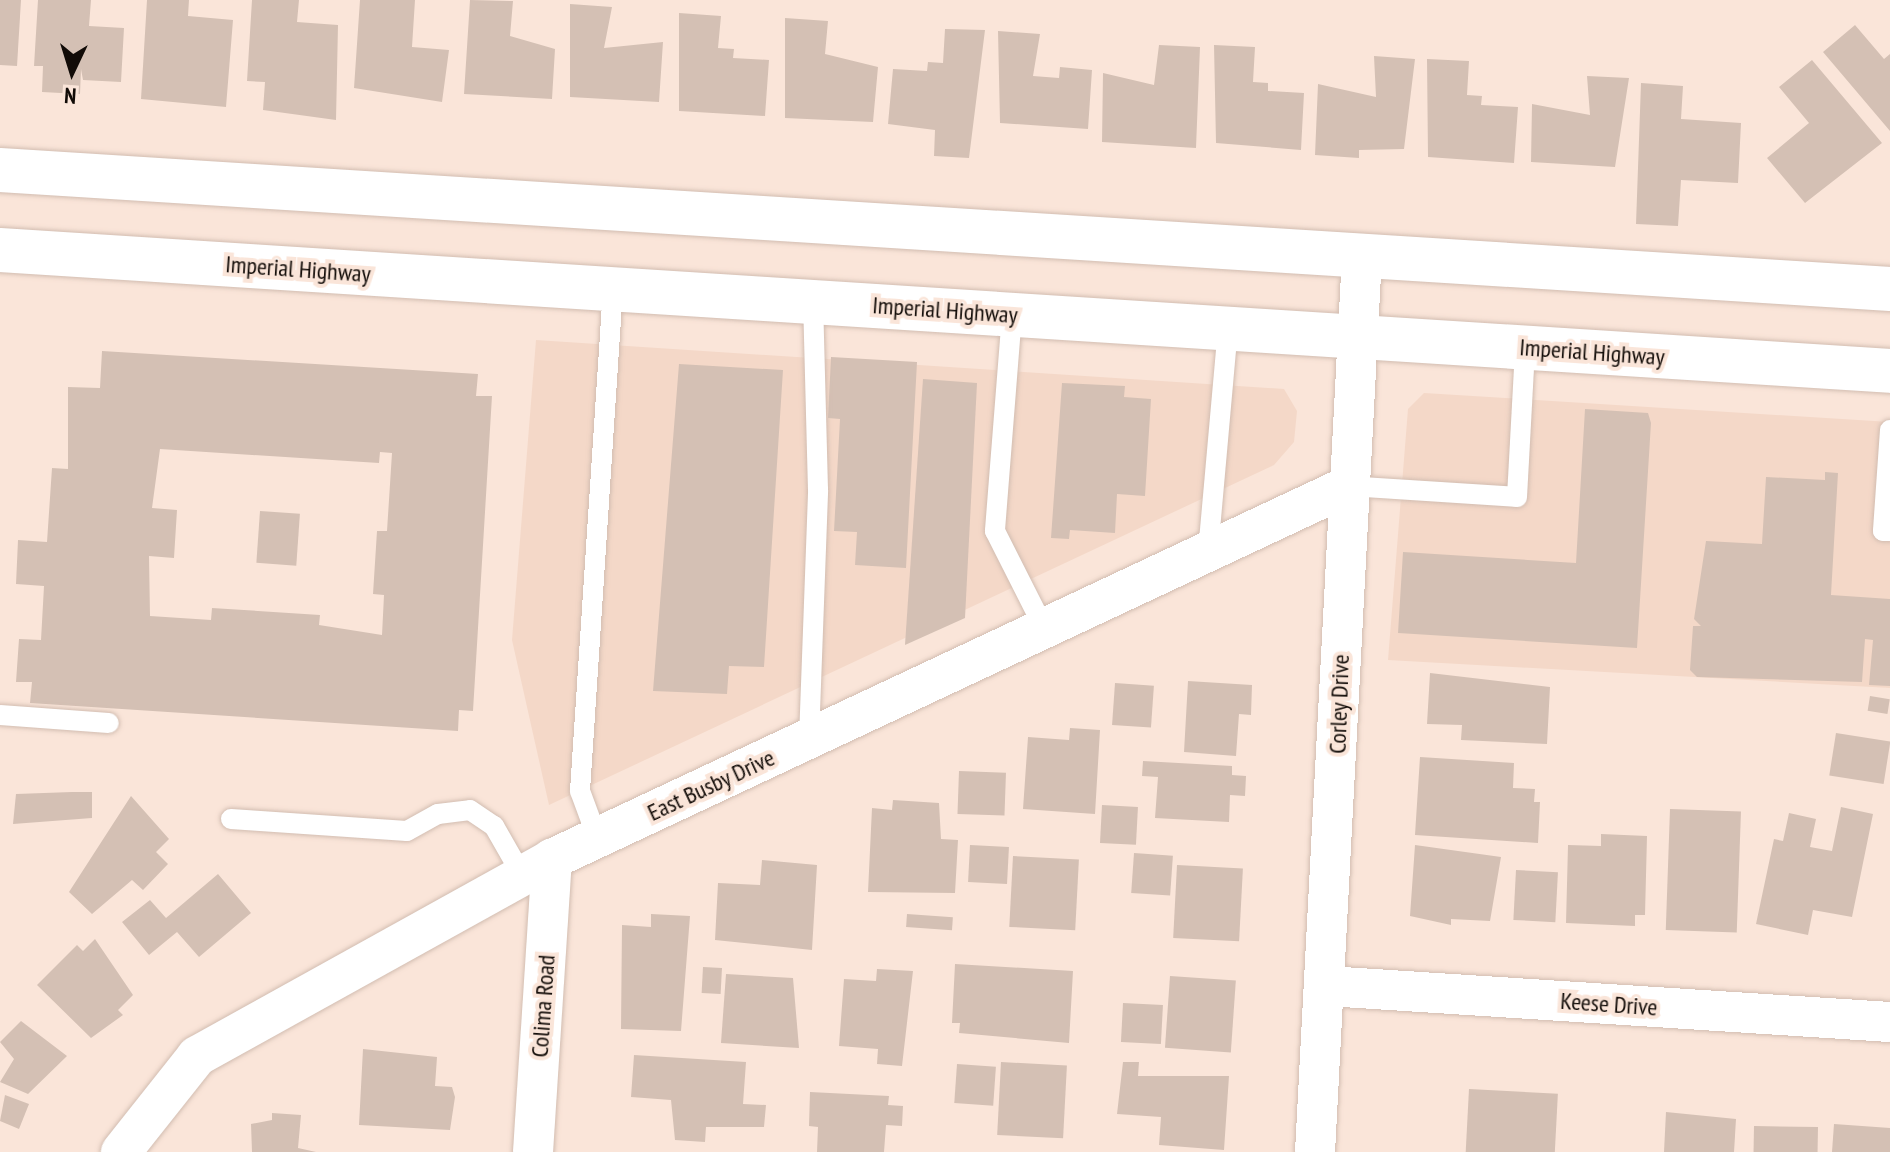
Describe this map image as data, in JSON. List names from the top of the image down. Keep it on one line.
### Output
{"streets":{"main road":["Imperial Highway"],"street":["Corley Drive","East Busby Drive","Keese Drive","Colima Road"]},"crossings":[["Imperial Highway","Corley Drive"],["Corley Drive","East Busby Drive"],["Corley Drive","Keese Drive"],["East Busby Drive","Colima Road"]],"north":"bottom"}
